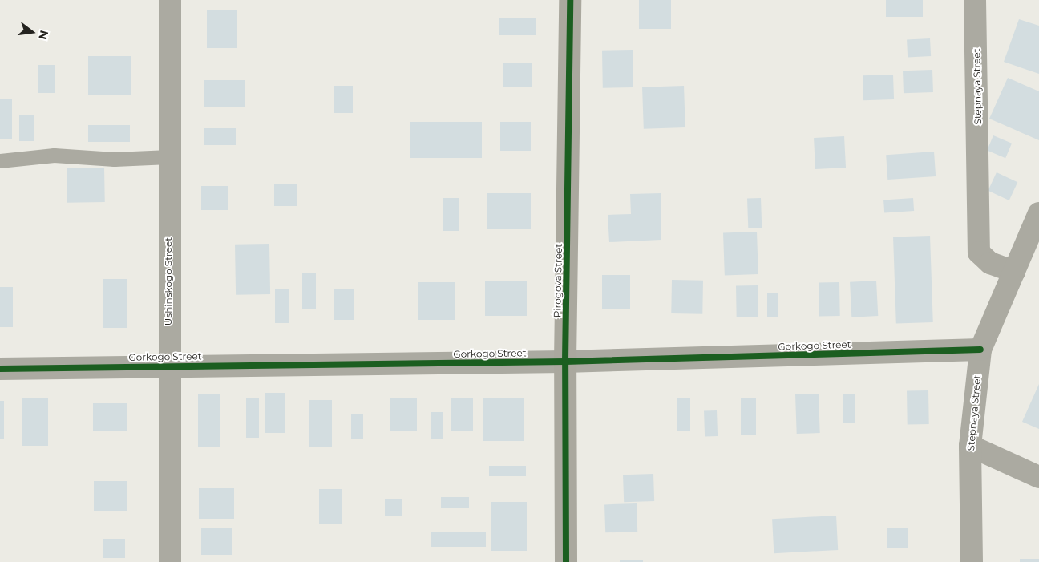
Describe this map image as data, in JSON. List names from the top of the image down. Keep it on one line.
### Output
{"streets":{"street":["Stepnaya Street","Pirogova Street","Ushinskogo Street","Gorkogo Street"]},"crossings":[["Stepnaya Street","Gorkogo Street"],["Pirogova Street","Gorkogo Street"],["Ushinskogo Street","Gorkogo Street"]],"north":"right"}
